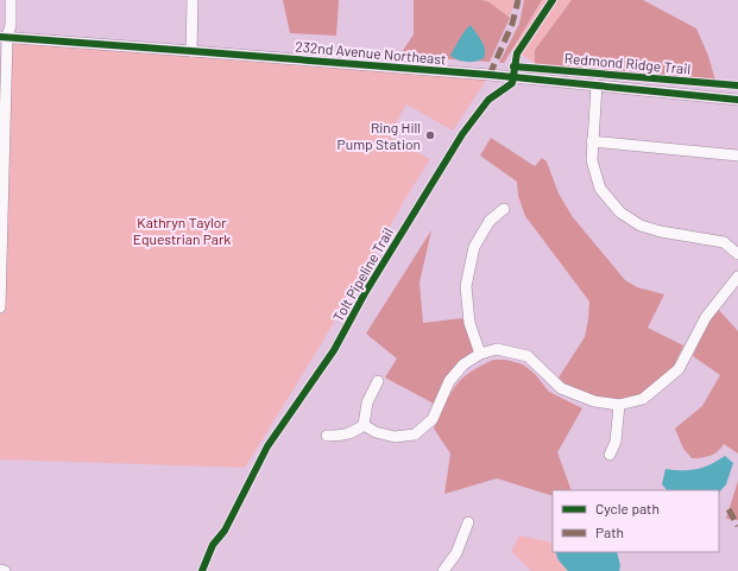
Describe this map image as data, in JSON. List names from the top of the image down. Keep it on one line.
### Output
{"streets":{"street":["232nd Avenue Northeast"],"cycle path":["Redmond Ridge Trail","Tolt Pipeline Trail"]},"parks":["Kathryn Taylor Equestrian Park"],"places":["Ring Hill Pump Station"],"legend":["Cycle path","Path"]}
